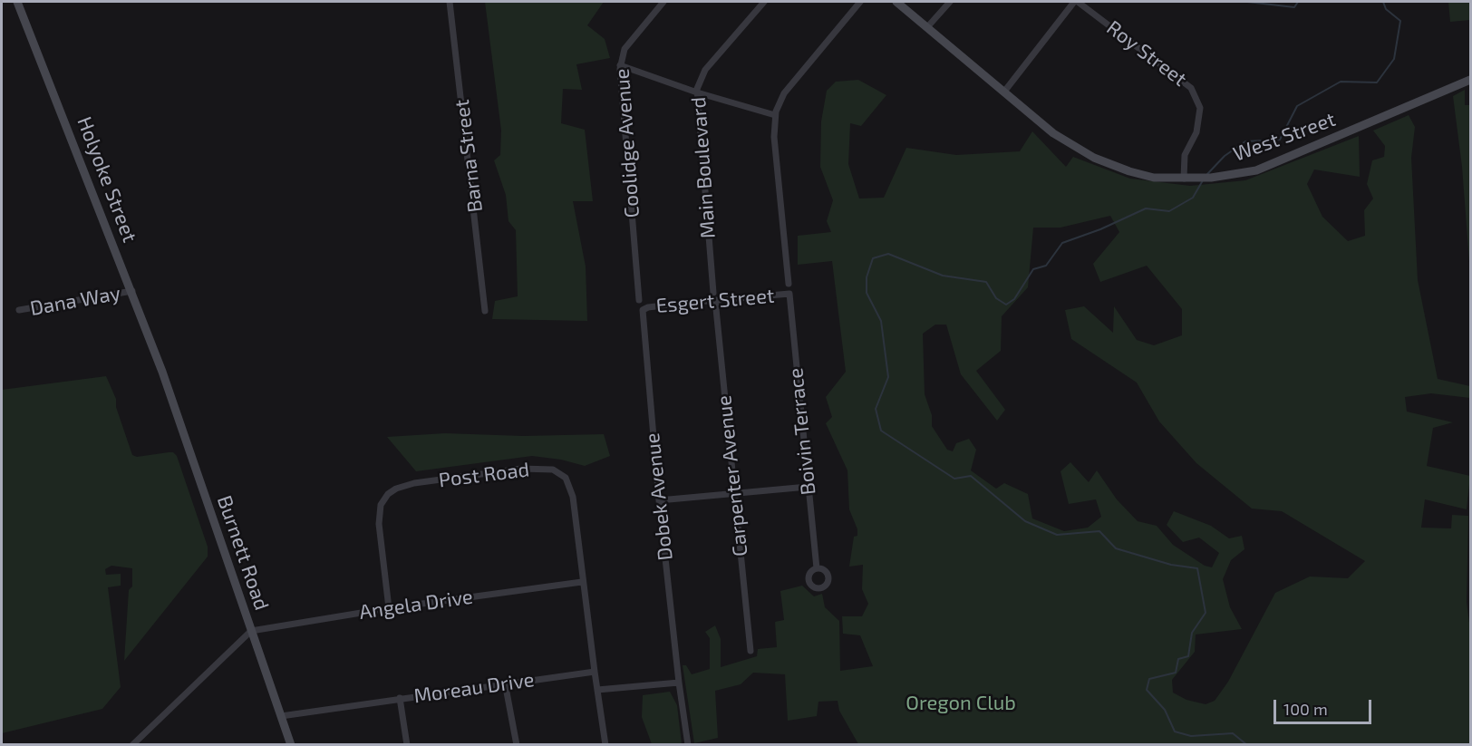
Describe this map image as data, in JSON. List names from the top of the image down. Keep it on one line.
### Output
{"streets":{"main road":["West Street","Holyoke Street","Burnett Road"],"street":["Roy Street","Coolidge Avenue","Barna Street","Main Boulevard","Dana Way","Esgert Street","Boivin Terrace","Post Road","Carpenter Avenue","Dobek Avenue","Angela Drive","Moreau Drive"]},"crossings":[["Roy Street","West Street"],["Main Boulevard","Esgert Street"],["Main Boulevard","Carpenter Avenue"],["Holyoke Street","Dana Way"],["Holyoke Street","Burnett Road"],["Esgert Street","Boivin Terrace"],["Esgert Street","Carpenter Avenue"],["Esgert Street","Dobek Avenue"],["Post Road","Angela Drive"],["Post Road","Moreau Drive"],["Burnett Road","Angela Drive"],["Burnett Road","Moreau Drive"]],"parks":["Oregon Club"],"scale_bar":"100 m"}
